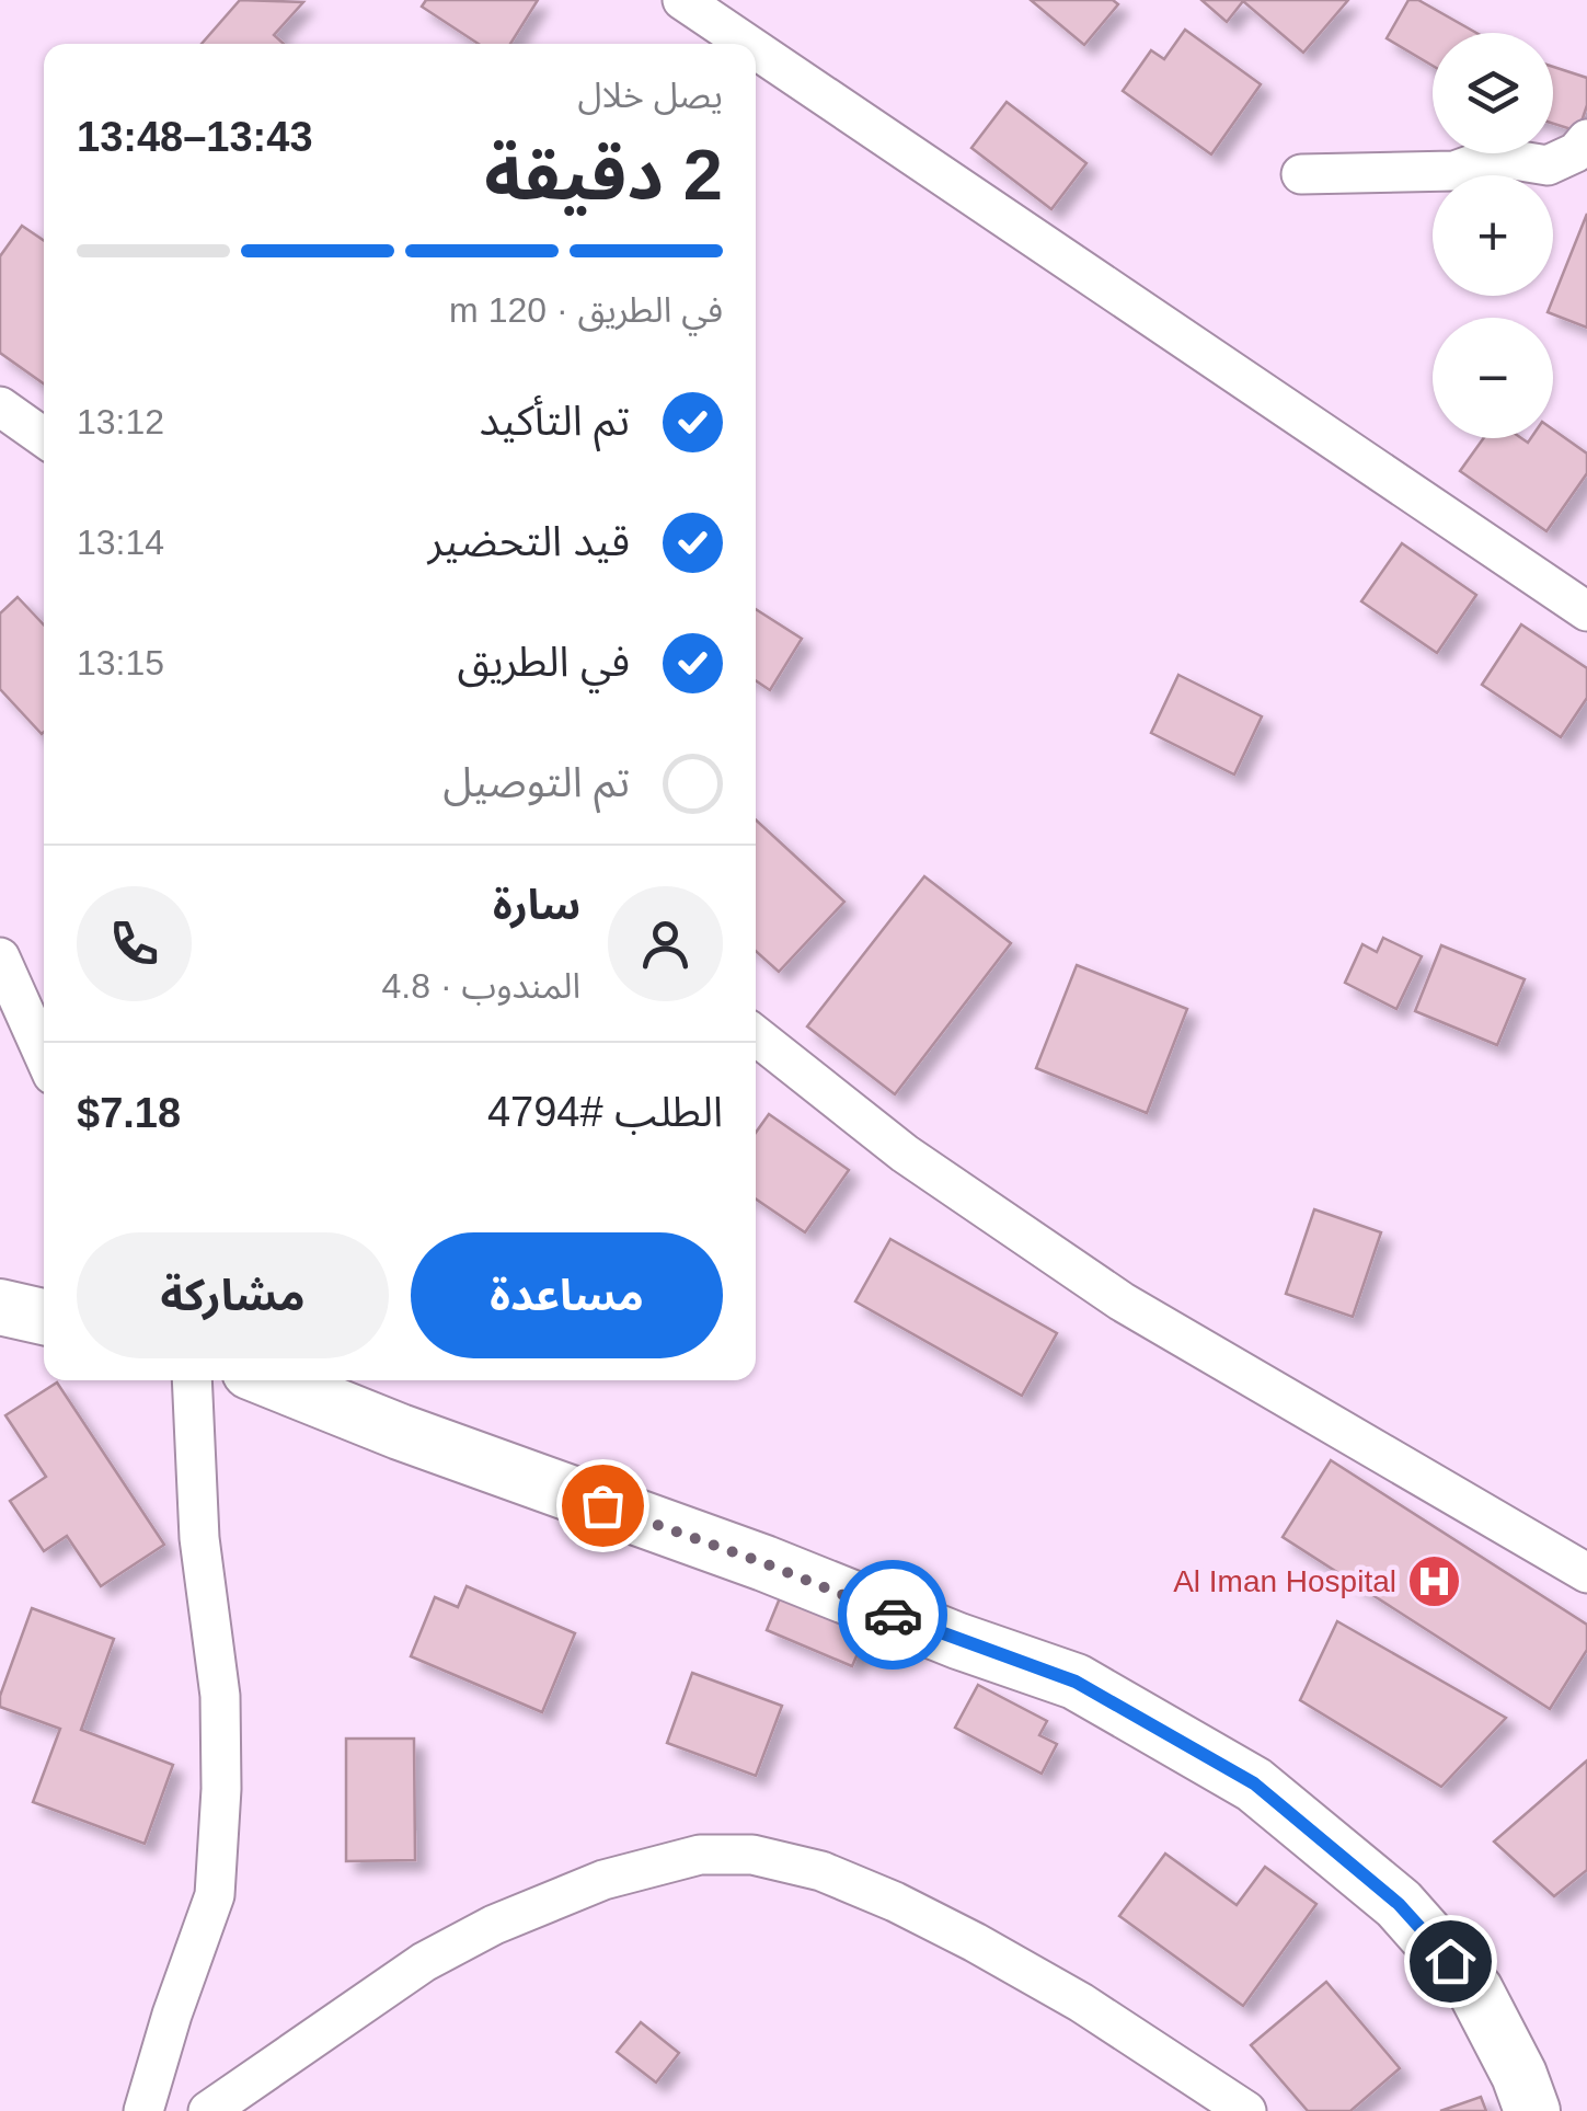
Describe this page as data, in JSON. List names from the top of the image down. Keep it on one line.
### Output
{"places":{"hospital":["Al Iman Hospital"]},"page":{"map_buttons":["+","−"],"heading":["2 دقيقة","يصل خلال","13:43–13:48"],"panel":["سارة","المندوب · 4.8","الطلب #4794","$7.18"],"bar":"في الطريق · 120 m","list":[["تم التأكيد","13:12"],["قيد التحضير","13:14"],["في الطريق","13:15"],"تم التوصيل"],"buttons":["مساعدة","مشاركة"]}}
